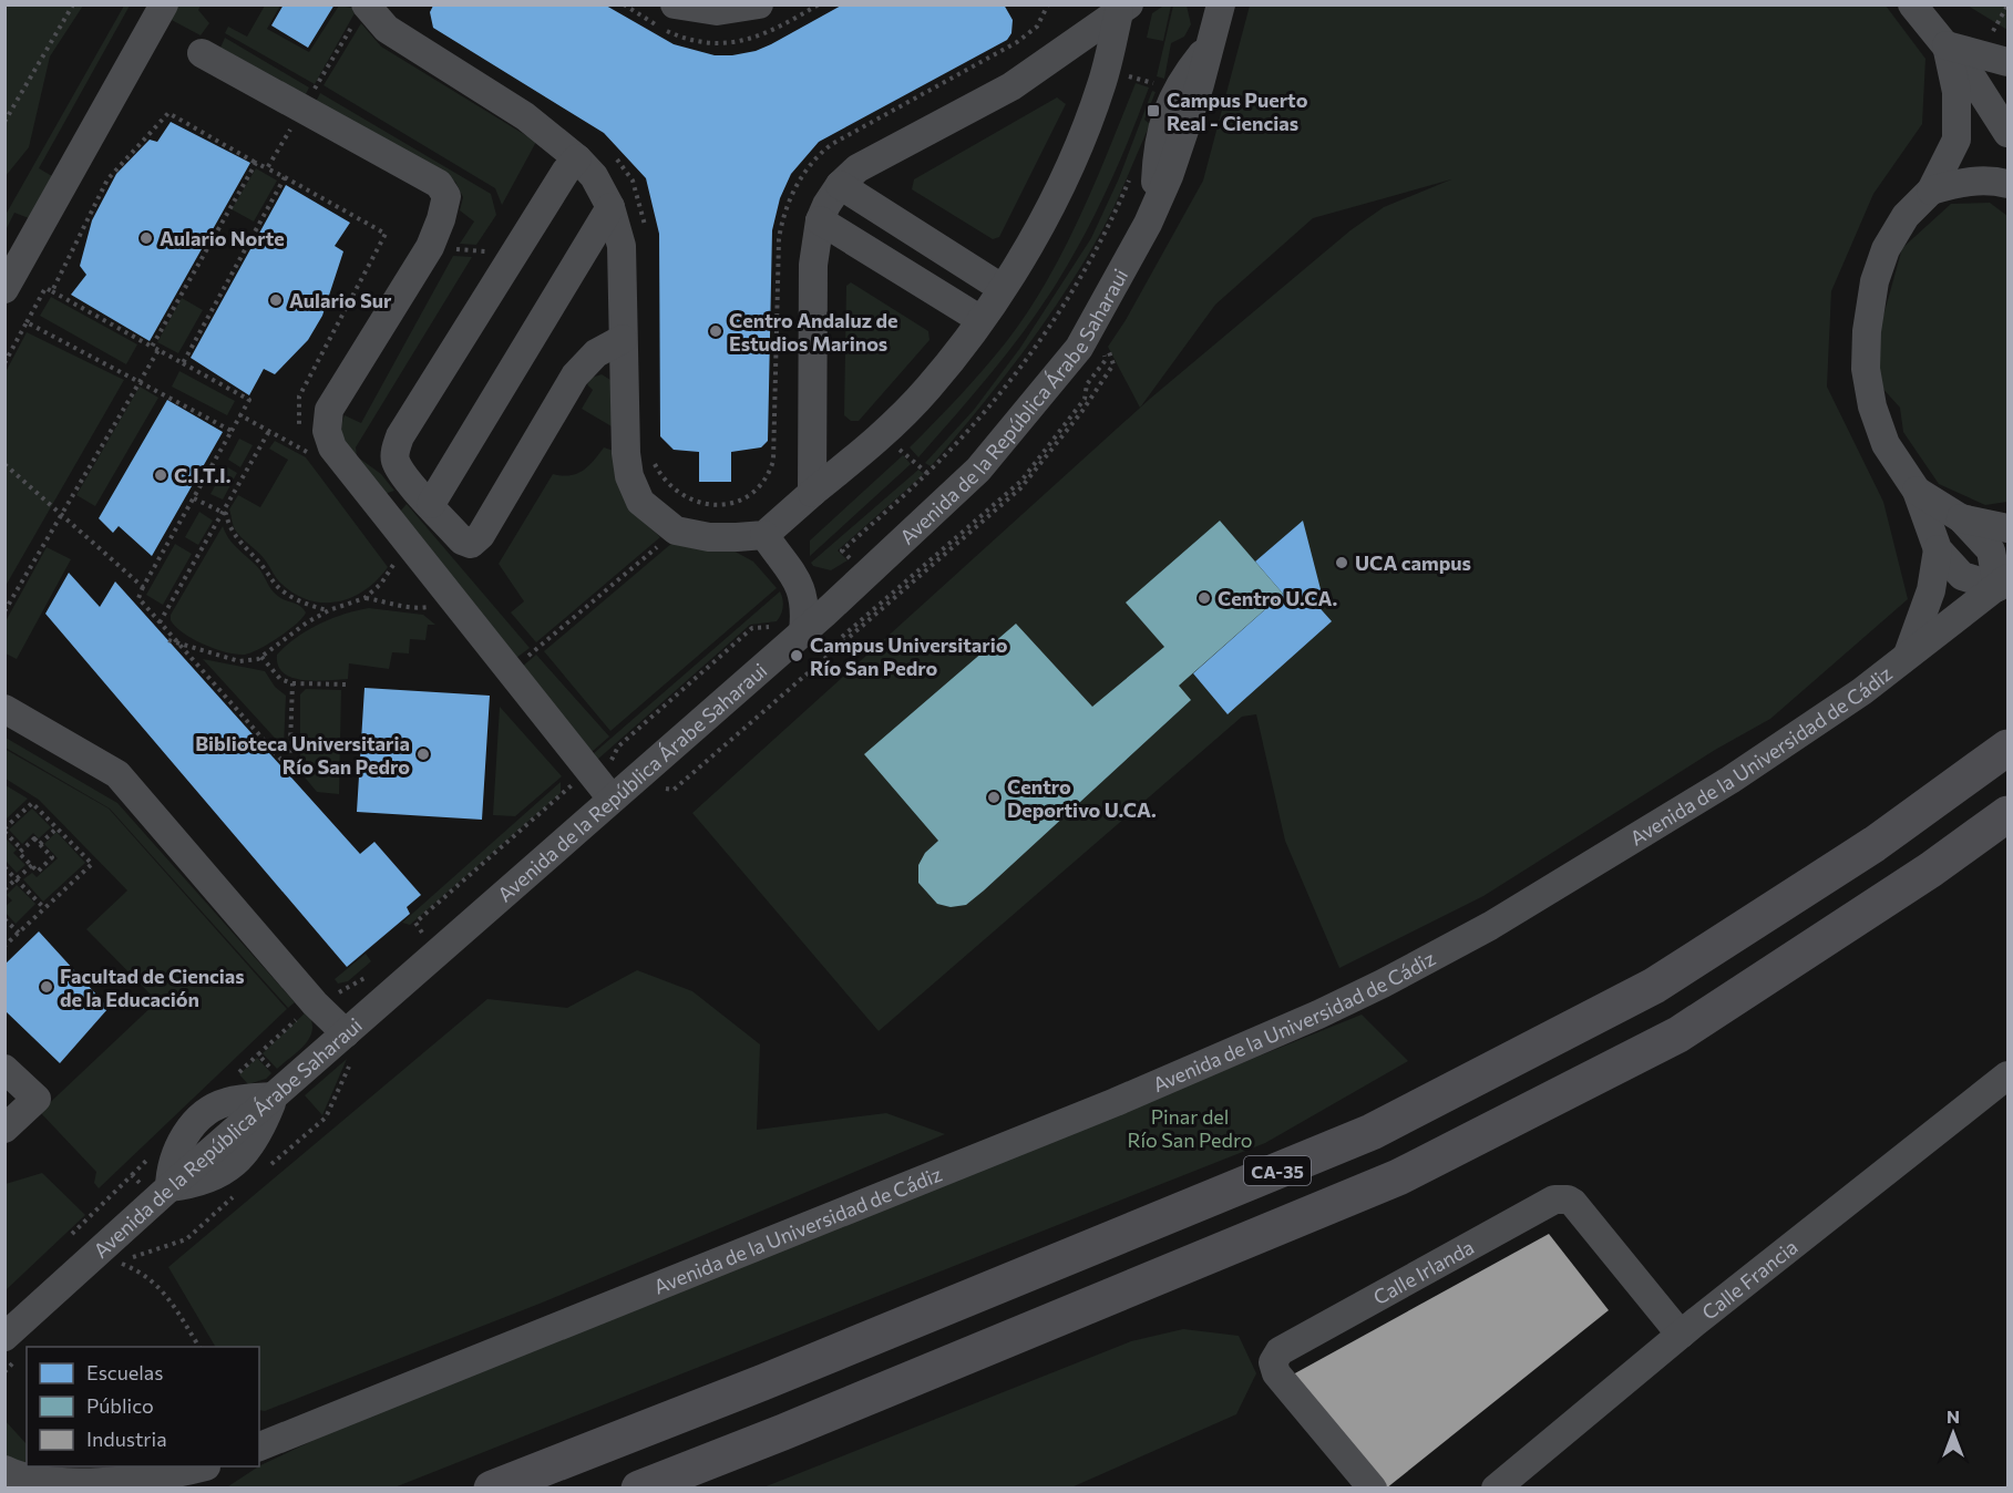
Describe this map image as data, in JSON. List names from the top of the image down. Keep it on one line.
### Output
{"streets":{"highway":["CA-35"],"street":["Avenida de la República Árabe Saharaui","Avenida de la Universidad de Cádiz","Calle Irlanda","Calle Francia"]},"crossings":[["Calle Irlanda","Calle Francia"]],"parks":["Pinar del Río San Pedro"],"places":{"transit":["Campus Puerto Real - Ciencias"],"other":["Aulario Norte","Aulario Sur","Centro Andaluz de Estudios Marinos","C.I.T.I.","UCA campus","Centro U.CA.","Campus Universitario Río San Pedro","Biblioteca Universitaria Río San Pedro","Centro Deportivo U.CA.","Facultad de Ciencias de la Educación"]},"legend":["Escuelas","Público","Industria"],"north":"top"}
